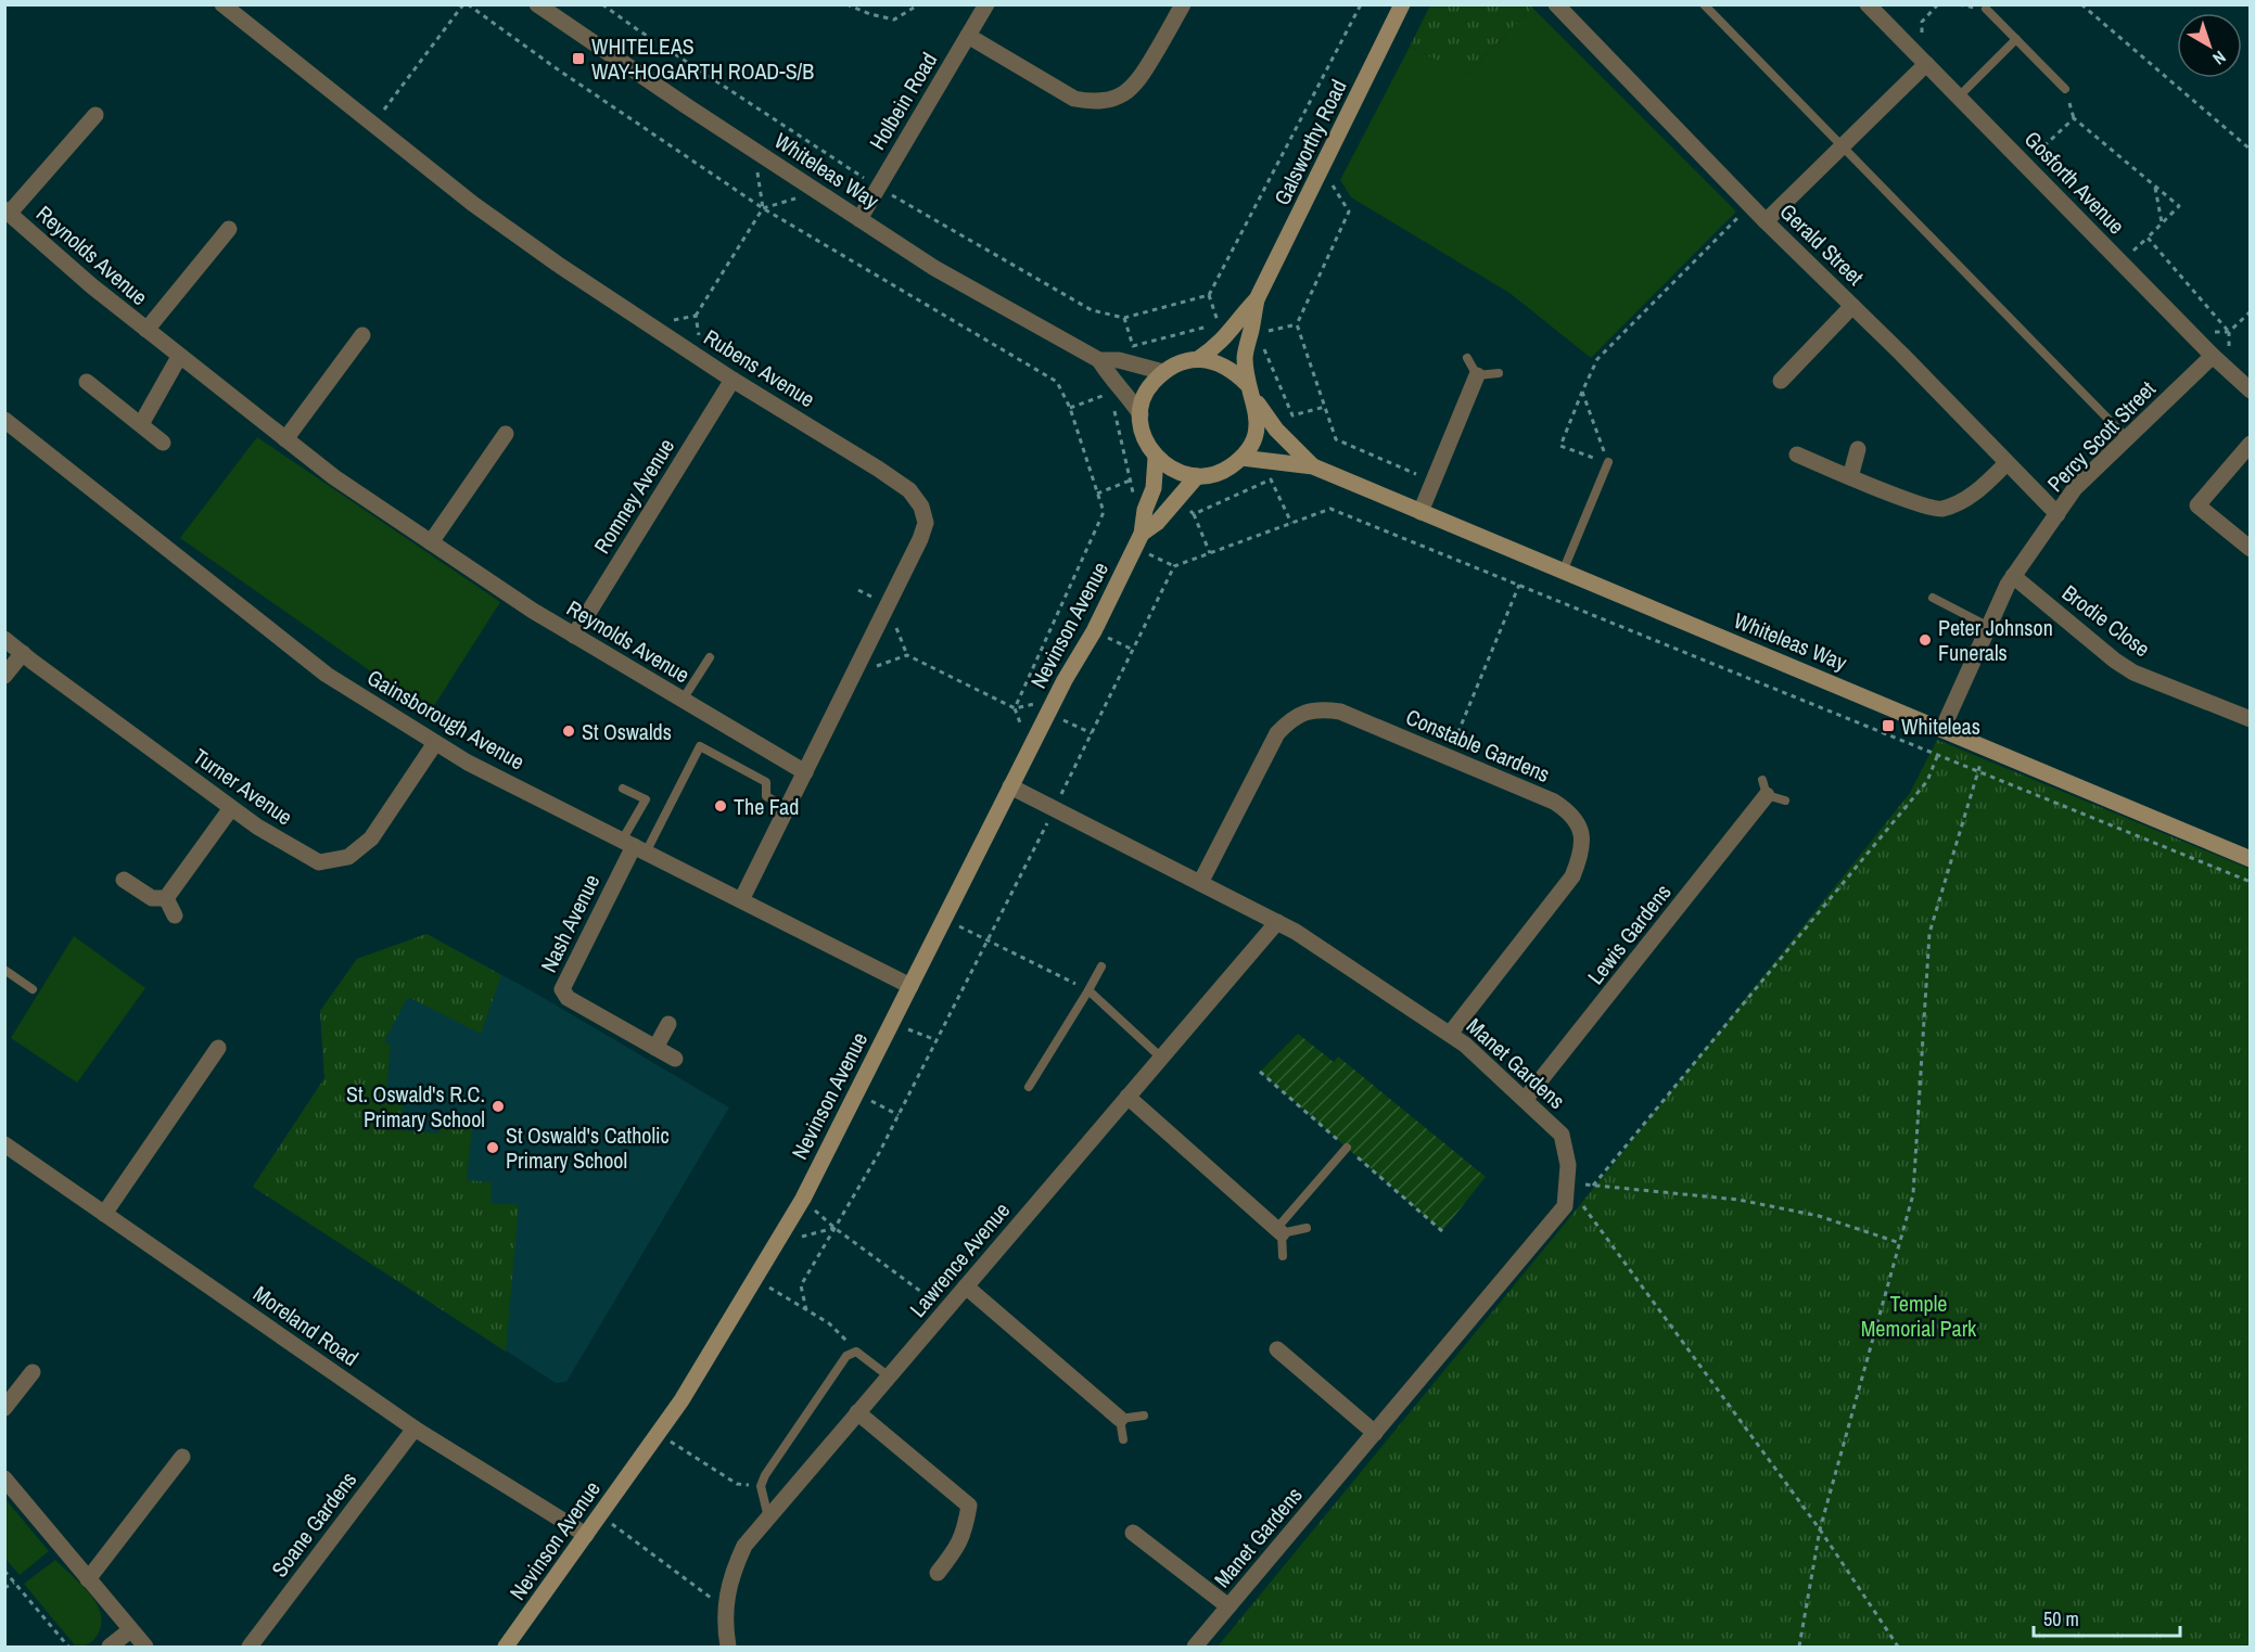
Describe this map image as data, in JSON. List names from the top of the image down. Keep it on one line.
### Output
{"streets":{"main road":["Galsworthy Road","Whiteleas Way","Nevinson Avenue"],"street":["Holbein Road","Gosforth Avenue","Gerald Street","Reynolds Avenue","Rubens Avenue","Percy Scott Street","Romney Avenue","Brodie Close","Gainsborough Avenue","Constable Gardens","Turner Avenue","Nash Avenue","Lewis Gardens","Manet Gardens","Lawrence Avenue","Moreland Road","Soane Gardens"]},"crossings":[["Holbein Road","Whiteleas Way"],["Galsworthy Road","Whiteleas Way"],["Galsworthy Road","Nevinson Avenue"],["Whiteleas Way","Percy Scott Street"],["Whiteleas Way","Nevinson Avenue"],["Gosforth Avenue","Percy Scott Street"],["Gerald Street","Percy Scott Street"],["Reynolds Avenue","Rubens Avenue"],["Reynolds Avenue","Romney Avenue"],["Rubens Avenue","Romney Avenue"],["Rubens Avenue","Gainsborough Avenue"],["Percy Scott Street","Brodie Close"],["Nevinson Avenue","Gainsborough Avenue"],["Nevinson Avenue","Manet Gardens"],["Nevinson Avenue","Moreland Road"],["Gainsborough Avenue","Turner Avenue"],["Gainsborough Avenue","Nash Avenue"],["Constable Gardens","Manet Gardens"],["Lewis Gardens","Manet Gardens"],["Manet Gardens","Lawrence Avenue"],["Moreland Road","Soane Gardens"]],"parks":["Temple Memorial Park"],"places":{"transit":["WHITELEAS WAY-HOGARTH ROAD-S/B","Whiteleas"],"other":["Peter Johnson Funerals","St Oswalds","The Fad","St. Oswald's R.C. Primary School","St Oswald's Catholic Primary School"]},"scale_bar":"50 m","north":"bottom right"}
